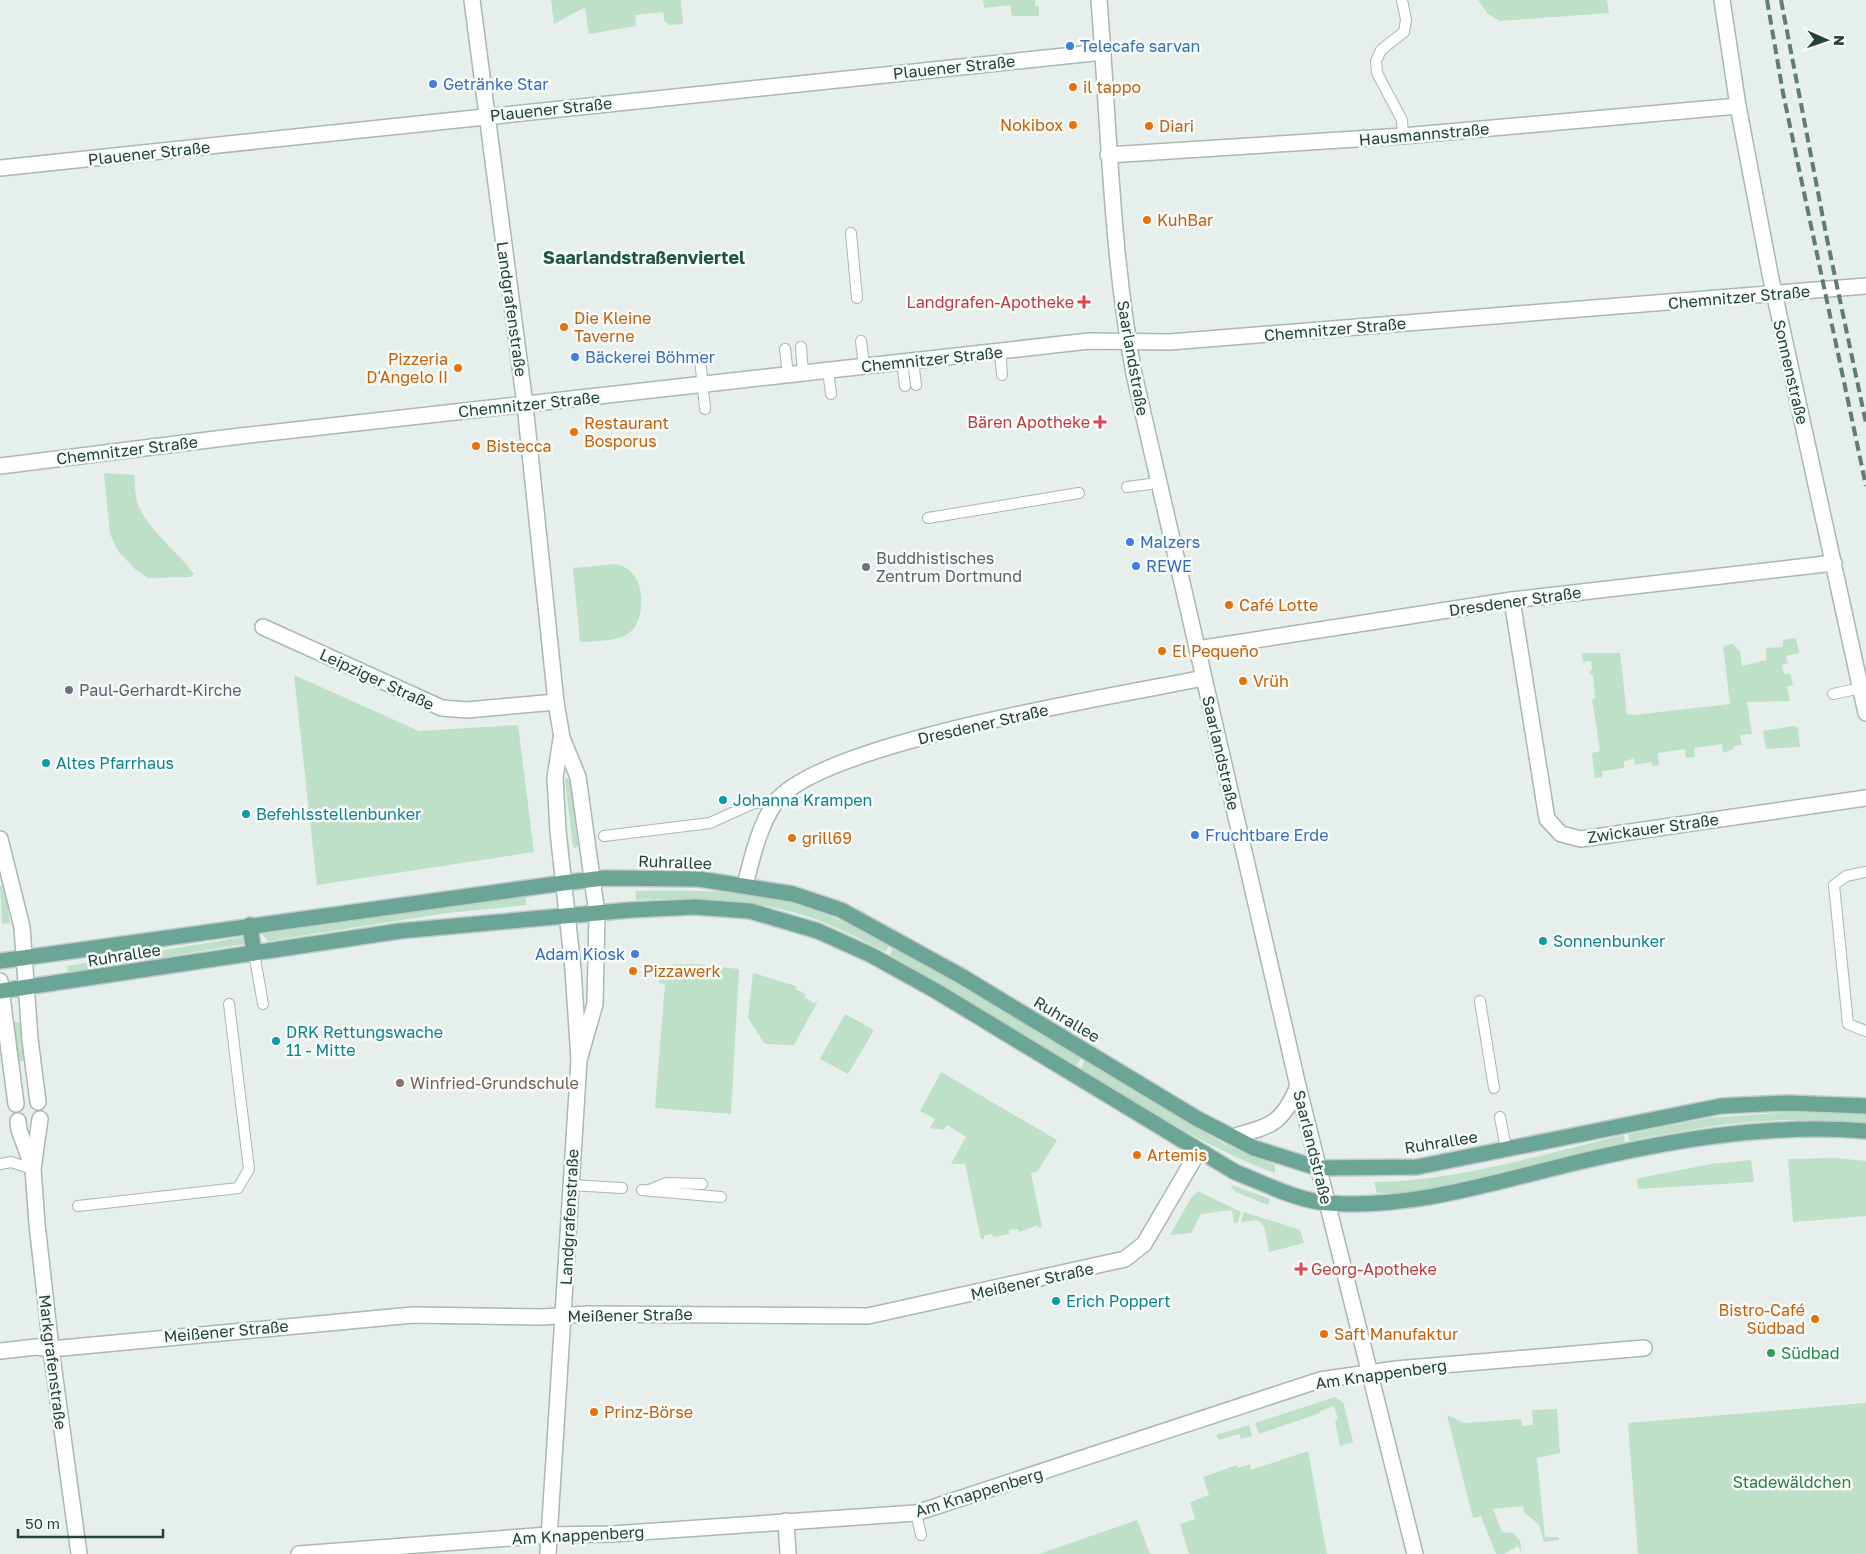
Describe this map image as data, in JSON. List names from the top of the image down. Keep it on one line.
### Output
{"streets":{"main road":["Ruhrallee"],"street":["Plauener Straße","Hausmannstraße","Chemnitzer Straße","Landgrafenstraße","Saarlandstraße","Sonnenstraße","Dresdener Straße","Leipziger Straße","Zwickauer Straße","Meißener Straße","Markgrafenstraße","Am Knappenberg"]},"crossings":[["Plauener Straße","Landgrafenstraße"],["Plauener Straße","Saarlandstraße"],["Hausmannstraße","Saarlandstraße"],["Hausmannstraße","Sonnenstraße"],["Chemnitzer Straße","Landgrafenstraße"],["Chemnitzer Straße","Saarlandstraße"],["Chemnitzer Straße","Sonnenstraße"],["Landgrafenstraße","Leipziger Straße"],["Landgrafenstraße","Ruhrallee"],["Landgrafenstraße","Meißener Straße"],["Landgrafenstraße","Am Knappenberg"],["Saarlandstraße","Dresdener Straße"],["Saarlandstraße","Ruhrallee"],["Saarlandstraße","Am Knappenberg"],["Sonnenstraße","Dresdener Straße"],["Dresdener Straße","Zwickauer Straße"],["Dresdener Straße","Ruhrallee"],["Ruhrallee","Meißener Straße"],["Meißener Straße","Markgrafenstraße"]],"districts":["Saarlandstraßenviertel"],"parks":["Stadewäldchen"],"places":{"other":["Telecafe sarvan","Getränke Star","il tappo","Nokibox","Diari","KuhBar","Die Kleine Taverne","Bäckerei Böhmer","Pizzeria D'Angelo II","Restaurant Bosporus","Bistecca","Malzers","REWE","Buddhistisches Zentrum Dortmund","Café Lotte","El Pequeño","Vrüh","Paul-Gerhardt-Kirche","Altes Pfarrhaus","Johanna Krampen","Befehlsstellenbunker","Fruchtbare Erde","grill69","Sonnenbunker","Adam Kiosk","Pizzawerk","DRK Rettungswache 11 - Mitte","Winfried-Grundschule","Artemis","Erich Poppert","Bistro-Café Südbad","Saft Manufaktur","Südbad","Prinz-Börse"],"health":["Landgrafen-Apotheke","Bären Apotheke","Georg-Apotheke"]},"scale_bar":"50 m","north":"right"}
